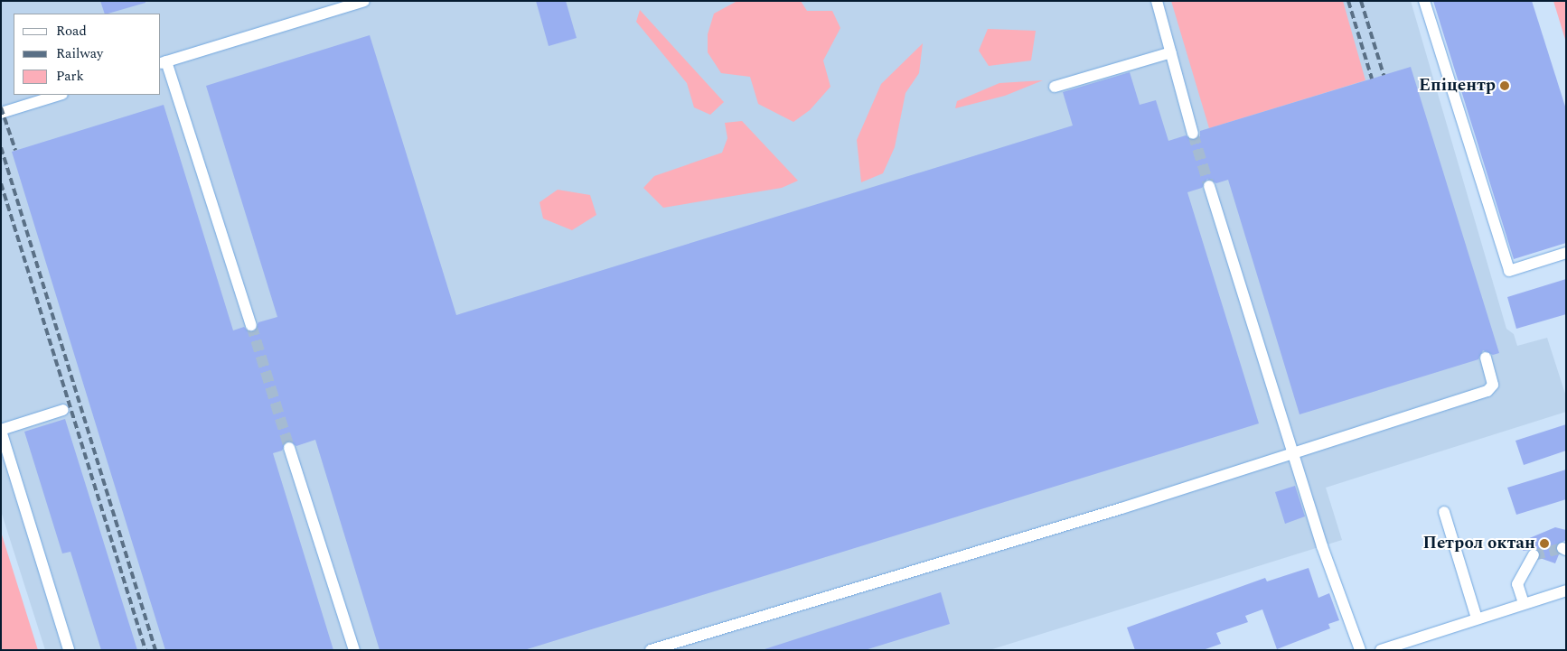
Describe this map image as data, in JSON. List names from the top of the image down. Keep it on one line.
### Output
{"places":["Епіцентр","Петрол октан"],"legend":["Road","Railway","Park"]}
